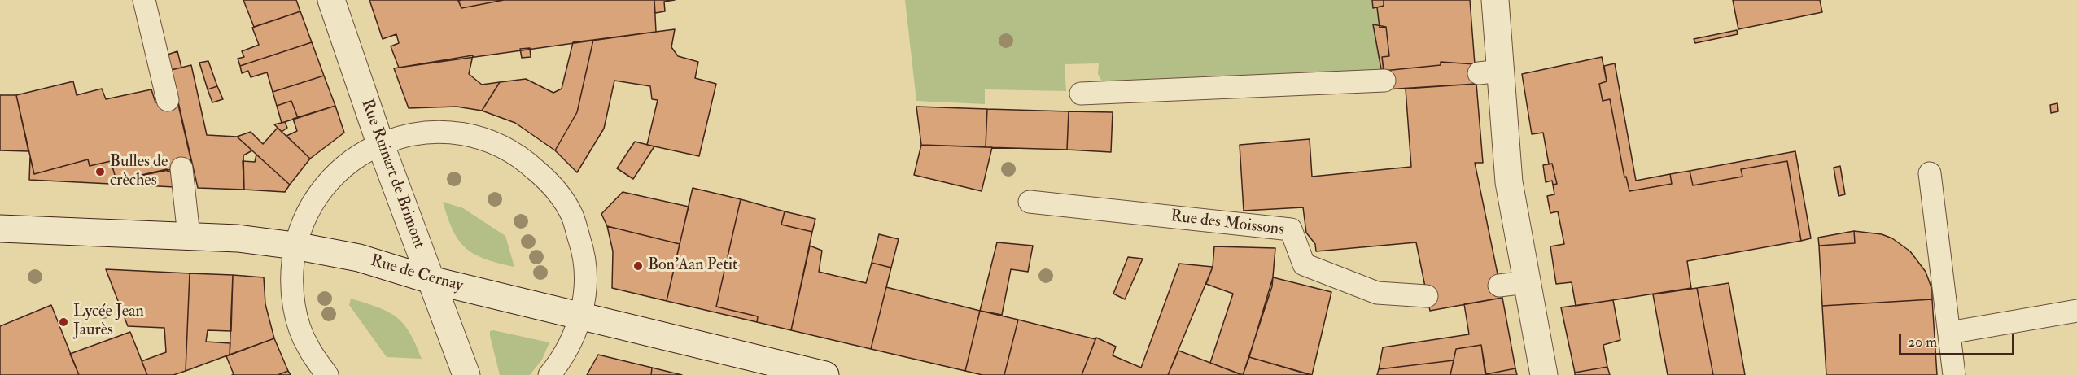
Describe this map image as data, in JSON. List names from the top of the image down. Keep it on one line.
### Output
{"streets":{"main road":["Rue Ruinart de Brimont","Rue de Cernay"],"lane":["Rue des Moissons"]},"crossings":[["Rue Ruinart de Brimont","Rue de Cernay"]],"places":["Bulles de crèches","Bon'Aan Petit","Lycée Jean Jaurès"],"scale_bar":"20 m"}
